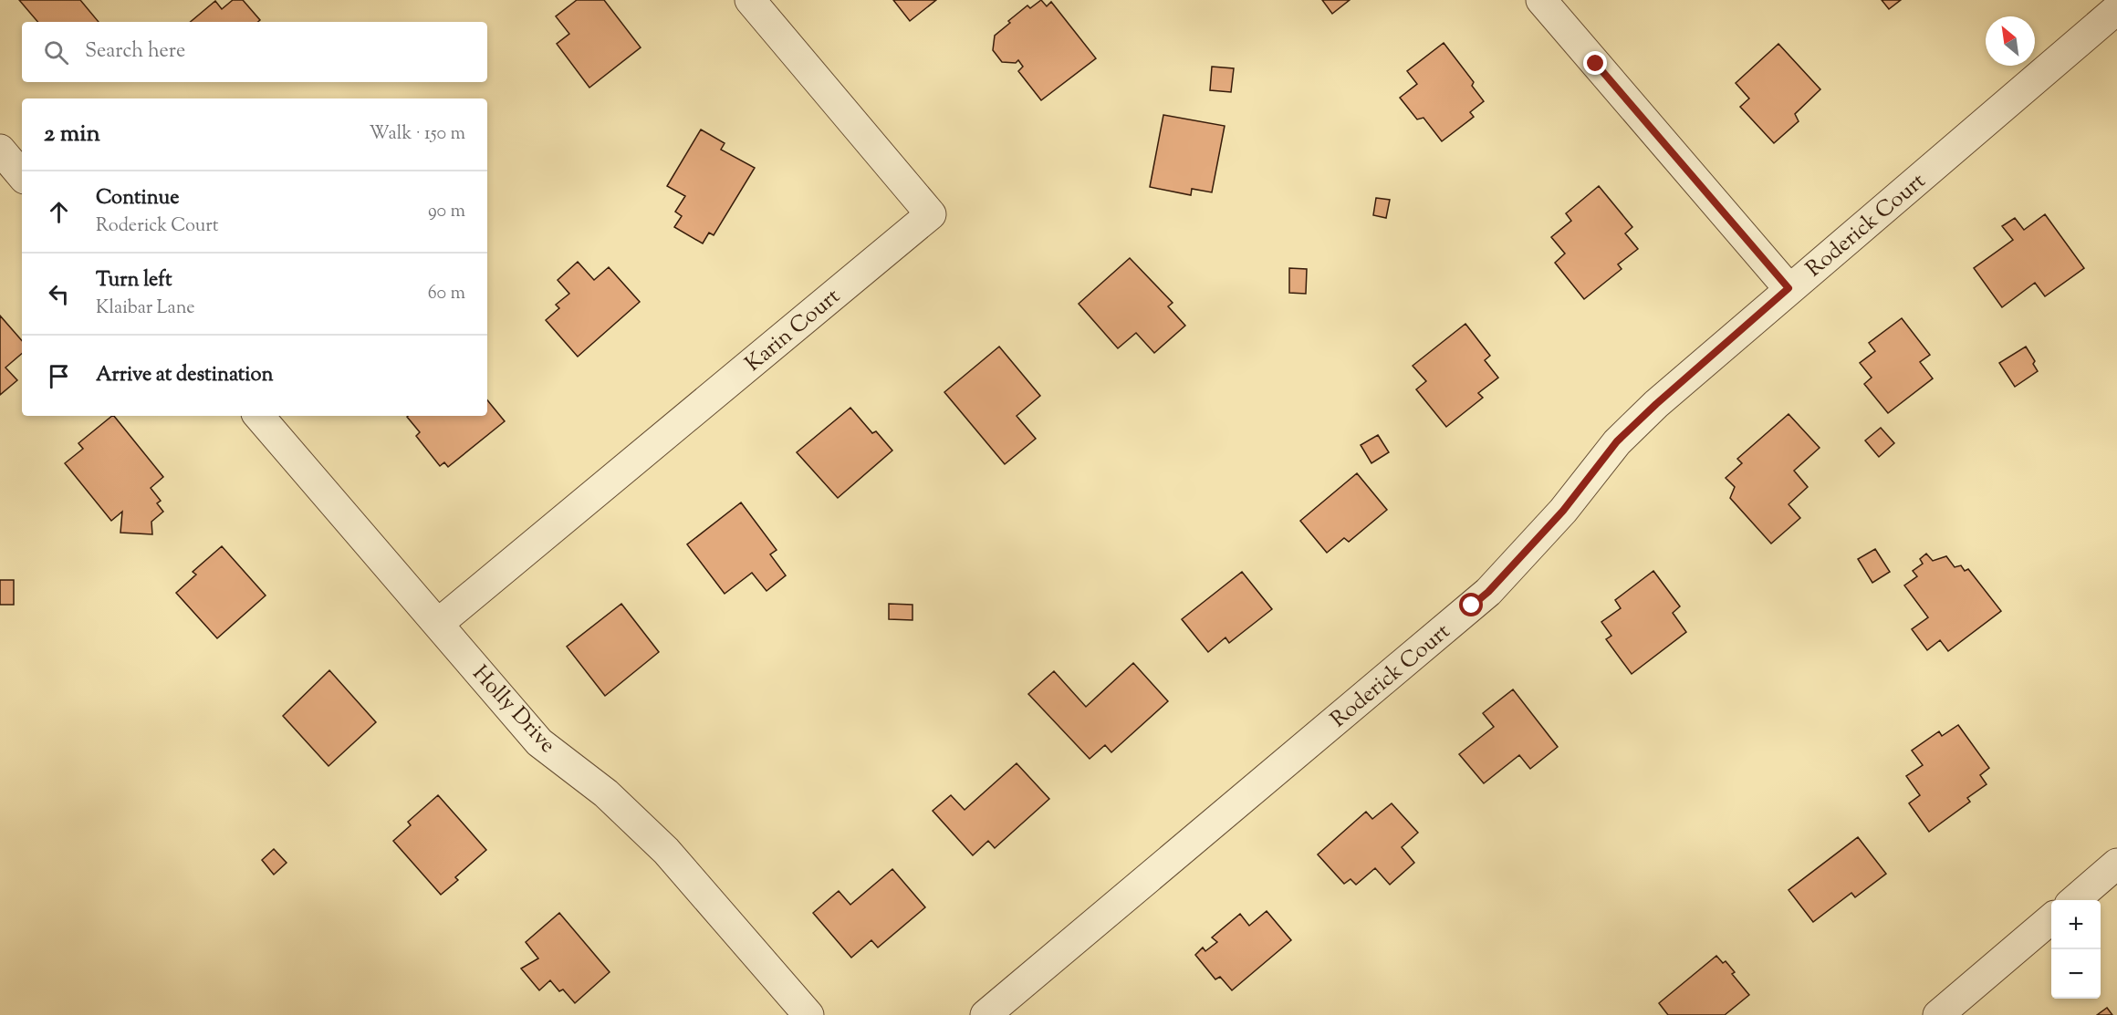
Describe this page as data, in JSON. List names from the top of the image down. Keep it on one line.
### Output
{"streets":{"street":["Roderick Court","Karin Court","Holly Drive"]},"crossings":[["Karin Court","Holly Drive"]],"north":"top left","page":{"search":"Search here","heading":["2 min","Walk · 150 m"],"list":[["Continue","Roderick Court","90 m"],["Turn left","Klaibar Lane","60 m"],"Arrive at destination"],"map_buttons":["+","−"]}}
